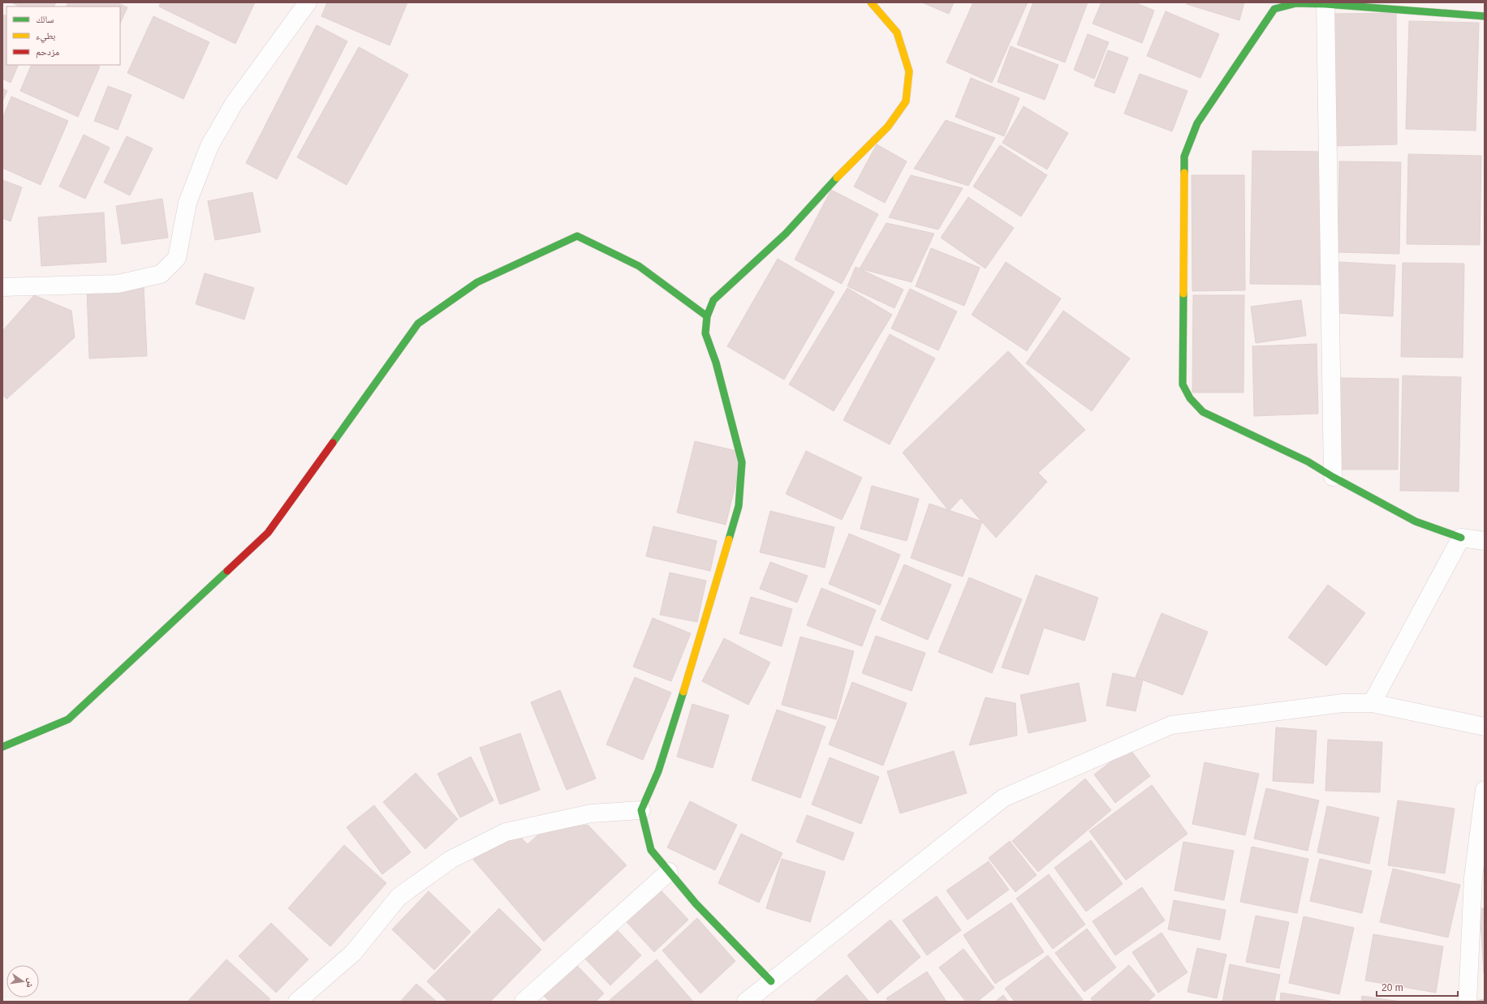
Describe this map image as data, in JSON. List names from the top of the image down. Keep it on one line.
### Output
{"legend":["سالك","بطيء","مزدحم"],"scale_bar":"20 m","north":"right"}
